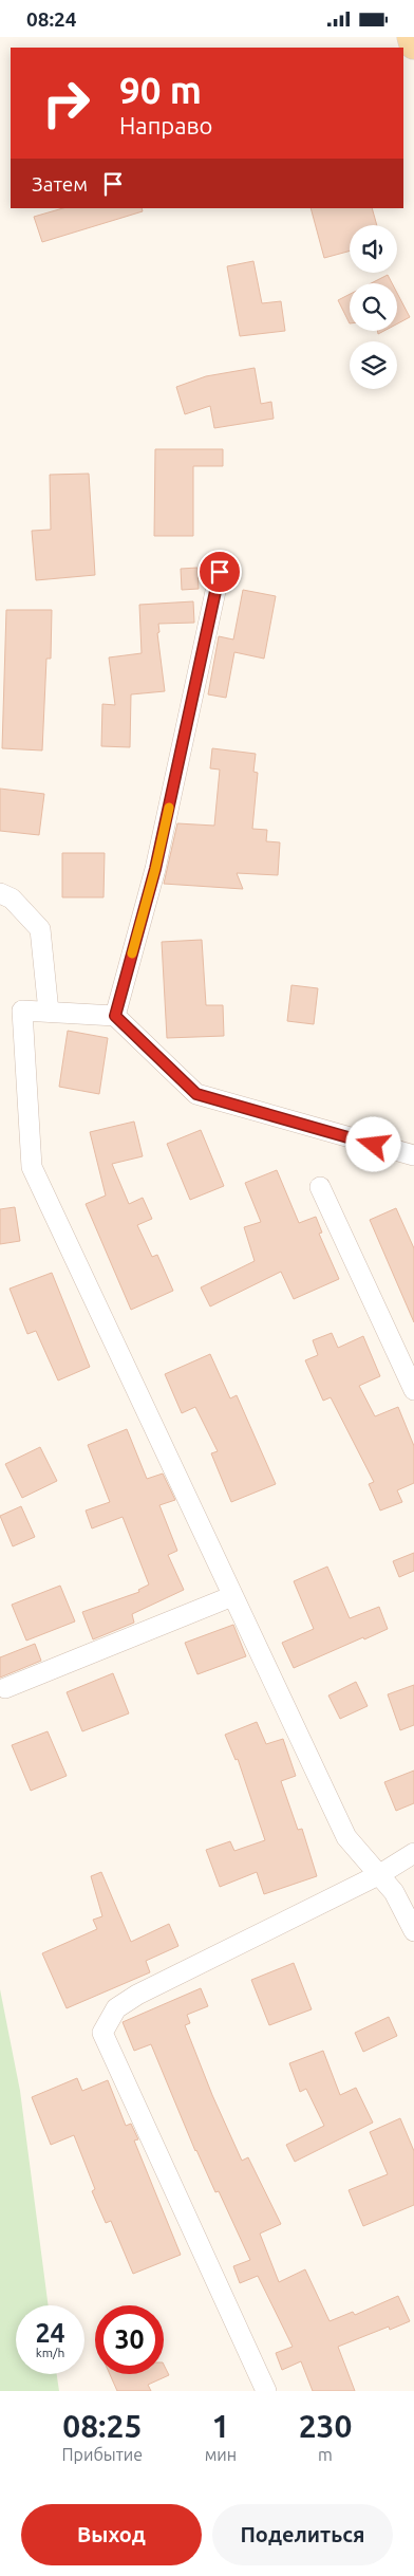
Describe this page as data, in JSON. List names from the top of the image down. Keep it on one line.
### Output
{"page":{"status":"08:24","turn":["90 m","Направо"],"then":"Затем","speed":"24 km/h","limit":"30","eta":["08:25","Прибытие","1","мин","230","m"],"buttons":["Выход","Поделиться"]}}
